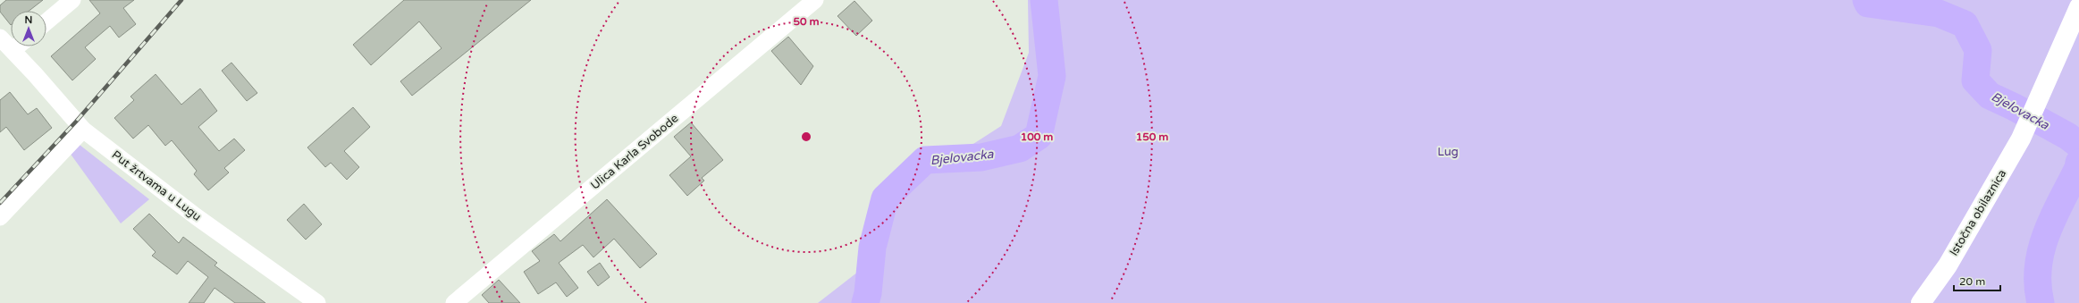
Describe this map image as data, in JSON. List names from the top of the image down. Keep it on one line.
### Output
{"streets":{"main road":["Istočna obilaznica"],"street":["Ulica Karla Svobode","Put žrtvama u Lugu"]},"water":["Bjelovacka"],"parks":["Lug"],"scale_bar":"20 m","north":"top","rings":["50 m","100 m","150 m"]}
